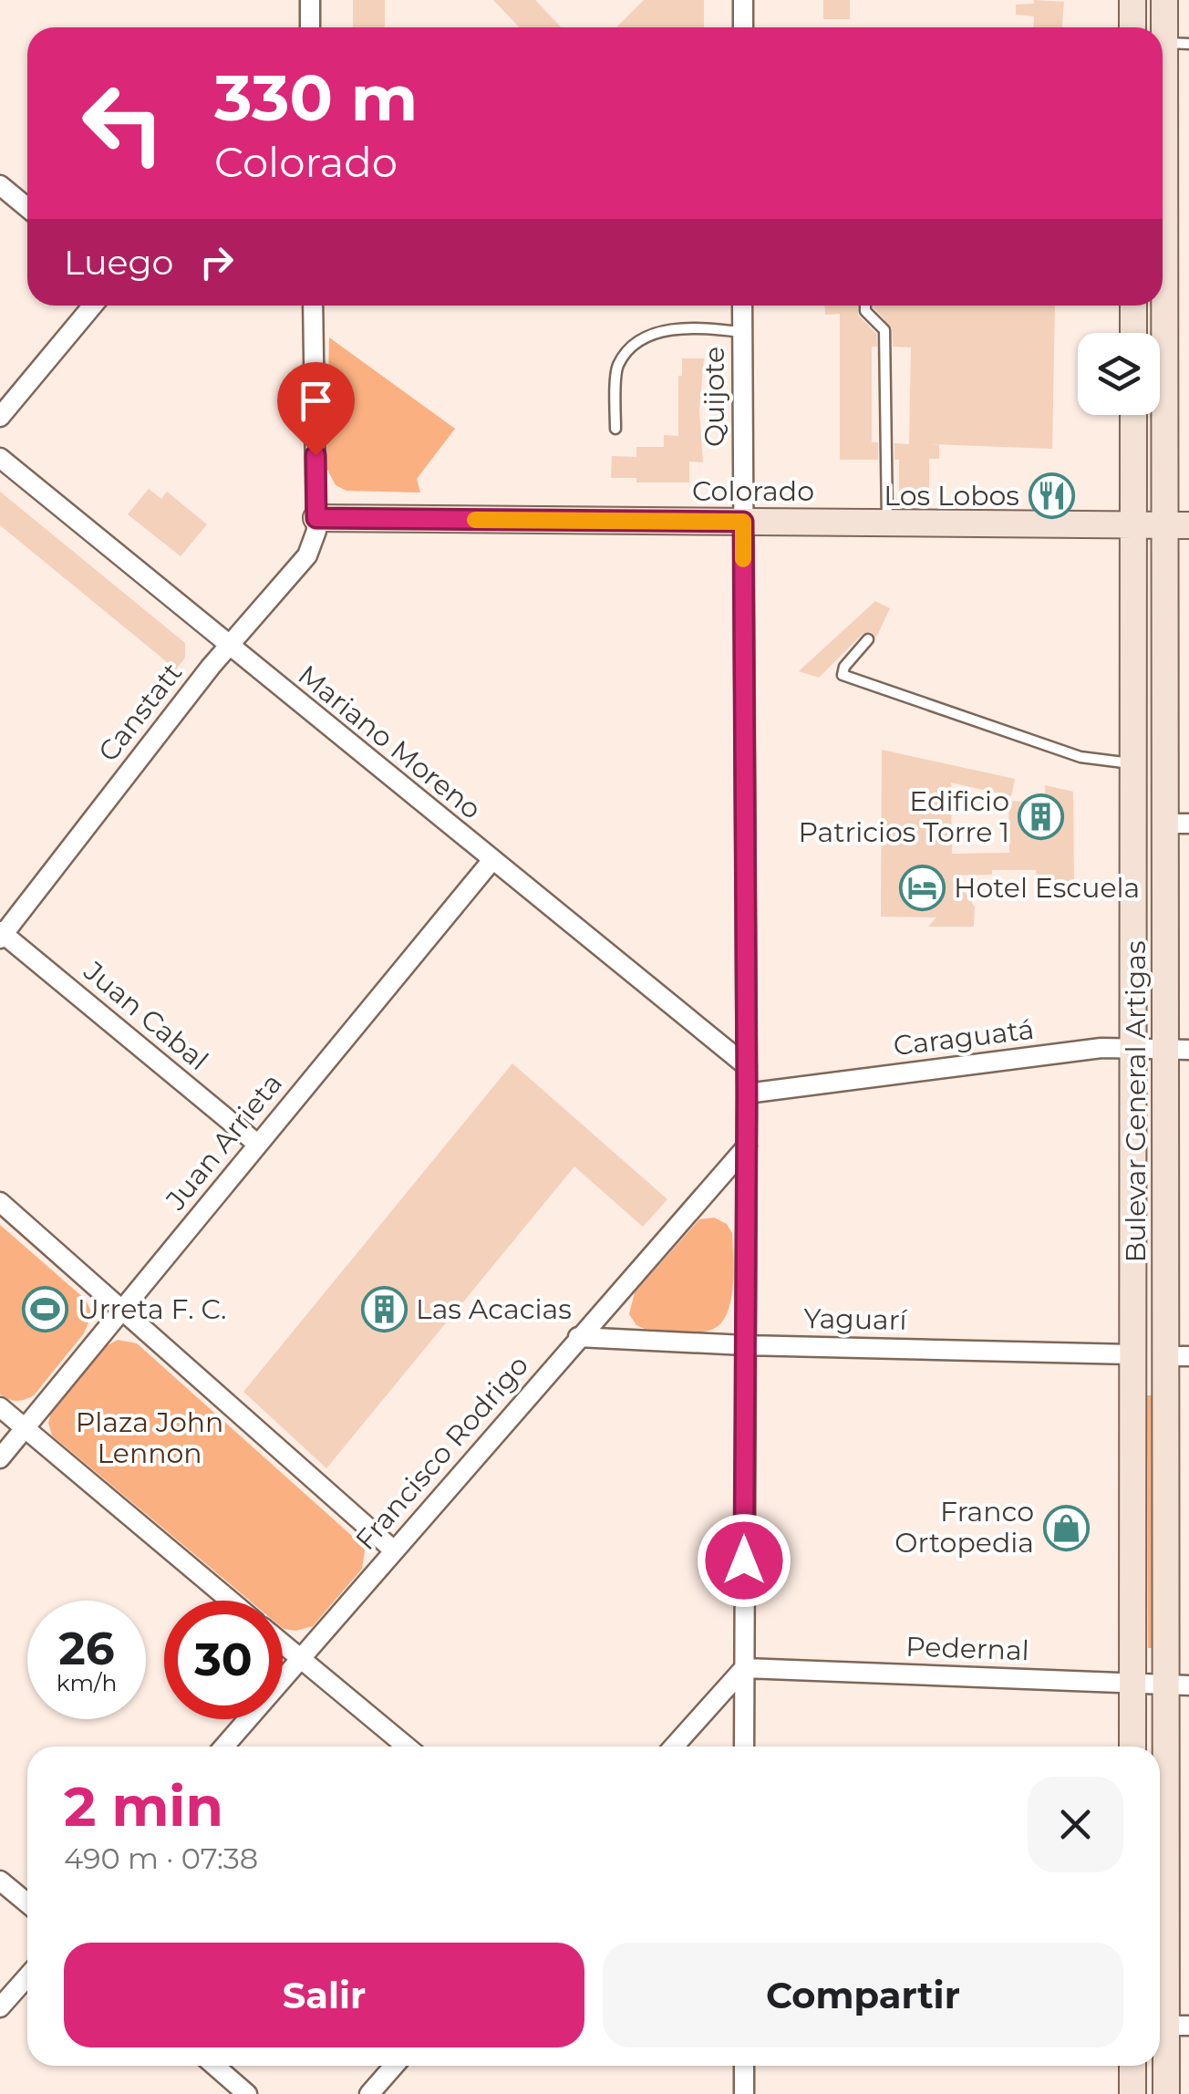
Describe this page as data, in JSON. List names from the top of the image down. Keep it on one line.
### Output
{"streets":{"main road":["Colorado","Bulevar General Artigas"],"street":["Quijote","Canstatt","Mariano Moreno","Juan Cabal","Caraguatá","Juan Arrieta","Yaguarí","Francisco Rodrigo","Pedernal"]},"crossings":[["Quijote","Colorado"],["Quijote","Mariano Moreno"],["Quijote","Caraguatá"],["Quijote","Yaguarí"],["Quijote","Francisco Rodrigo"],["Quijote","Pedernal"],["Colorado","Canstatt"],["Colorado","Bulevar General Artigas"],["Canstatt","Mariano Moreno"],["Canstatt","Juan Cabal"],["Mariano Moreno","Juan Arrieta"],["Juan Cabal","Juan Arrieta"],["Caraguatá","Bulevar General Artigas"],["Bulevar General Artigas","Yaguarí"],["Bulevar General Artigas","Pedernal"],["Yaguarí","Francisco Rodrigo"]],"parks":["Plaza John Lennon"],"places":{"restaurant":["Los Lobos"],"building":["Edificio Patricios Torre 1","Las Acacias"],"hotel":["Hotel Escuela"],"sports":["Urreta F. C."],"shop":["Franco Ortopedia"]},"page":{"turn":["330 m","Colorado"],"then":"Luego","speed":"26 km/h","limit":"30","heading":["2 min","490 m · 07:38"],"buttons":["Salir","Compartir"]}}
